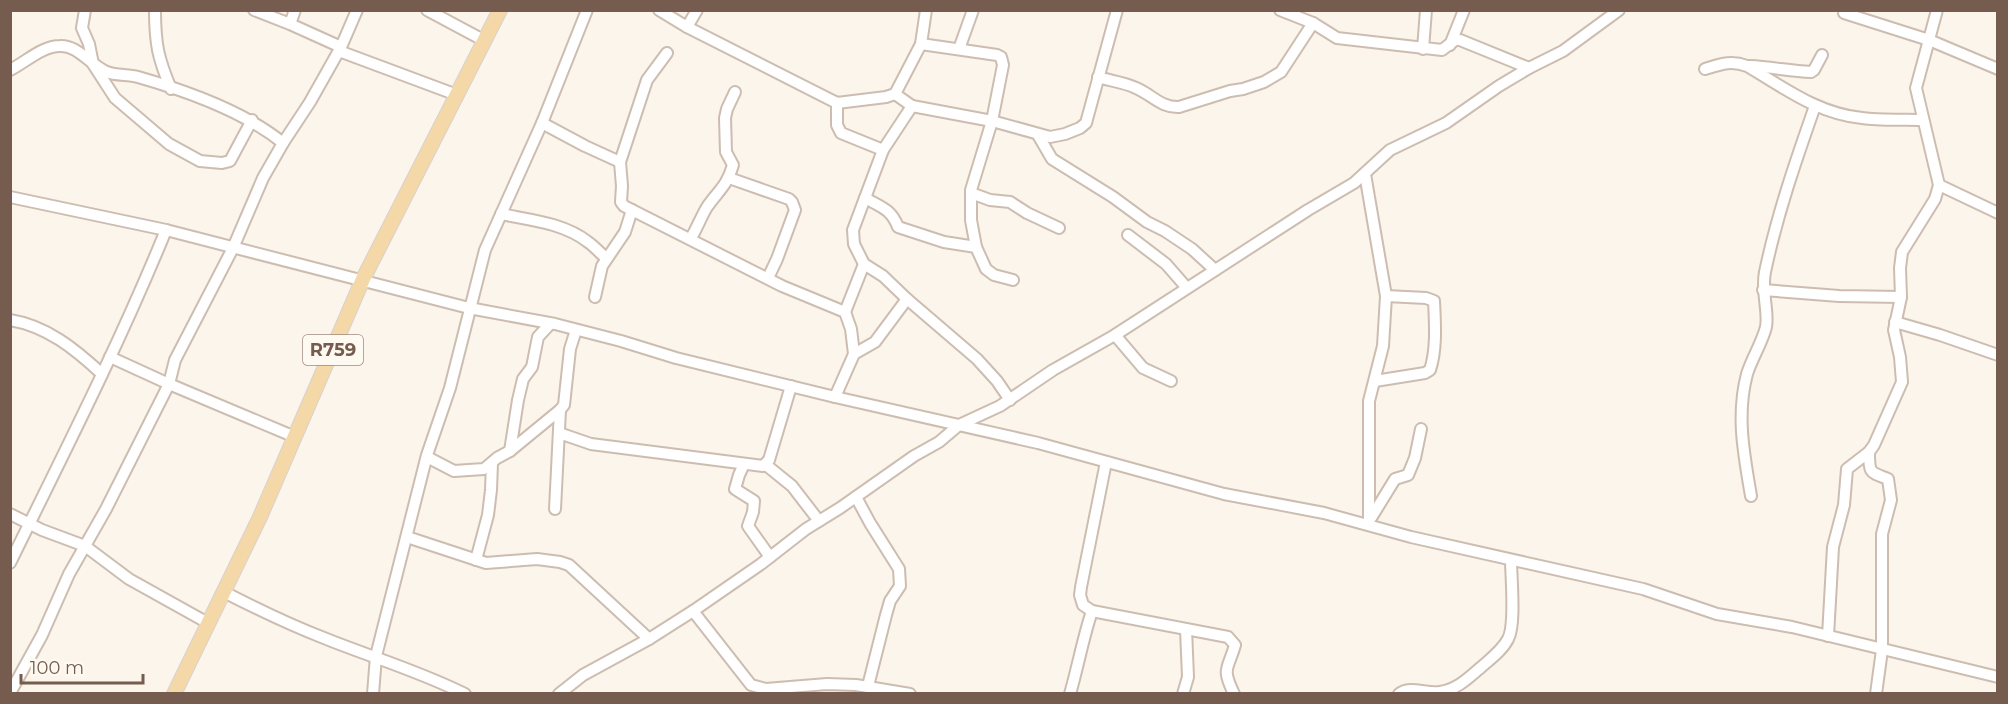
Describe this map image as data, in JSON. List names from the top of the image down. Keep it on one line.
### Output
{"streets":{"main road":["R759"]},"scale_bar":"100 m"}
